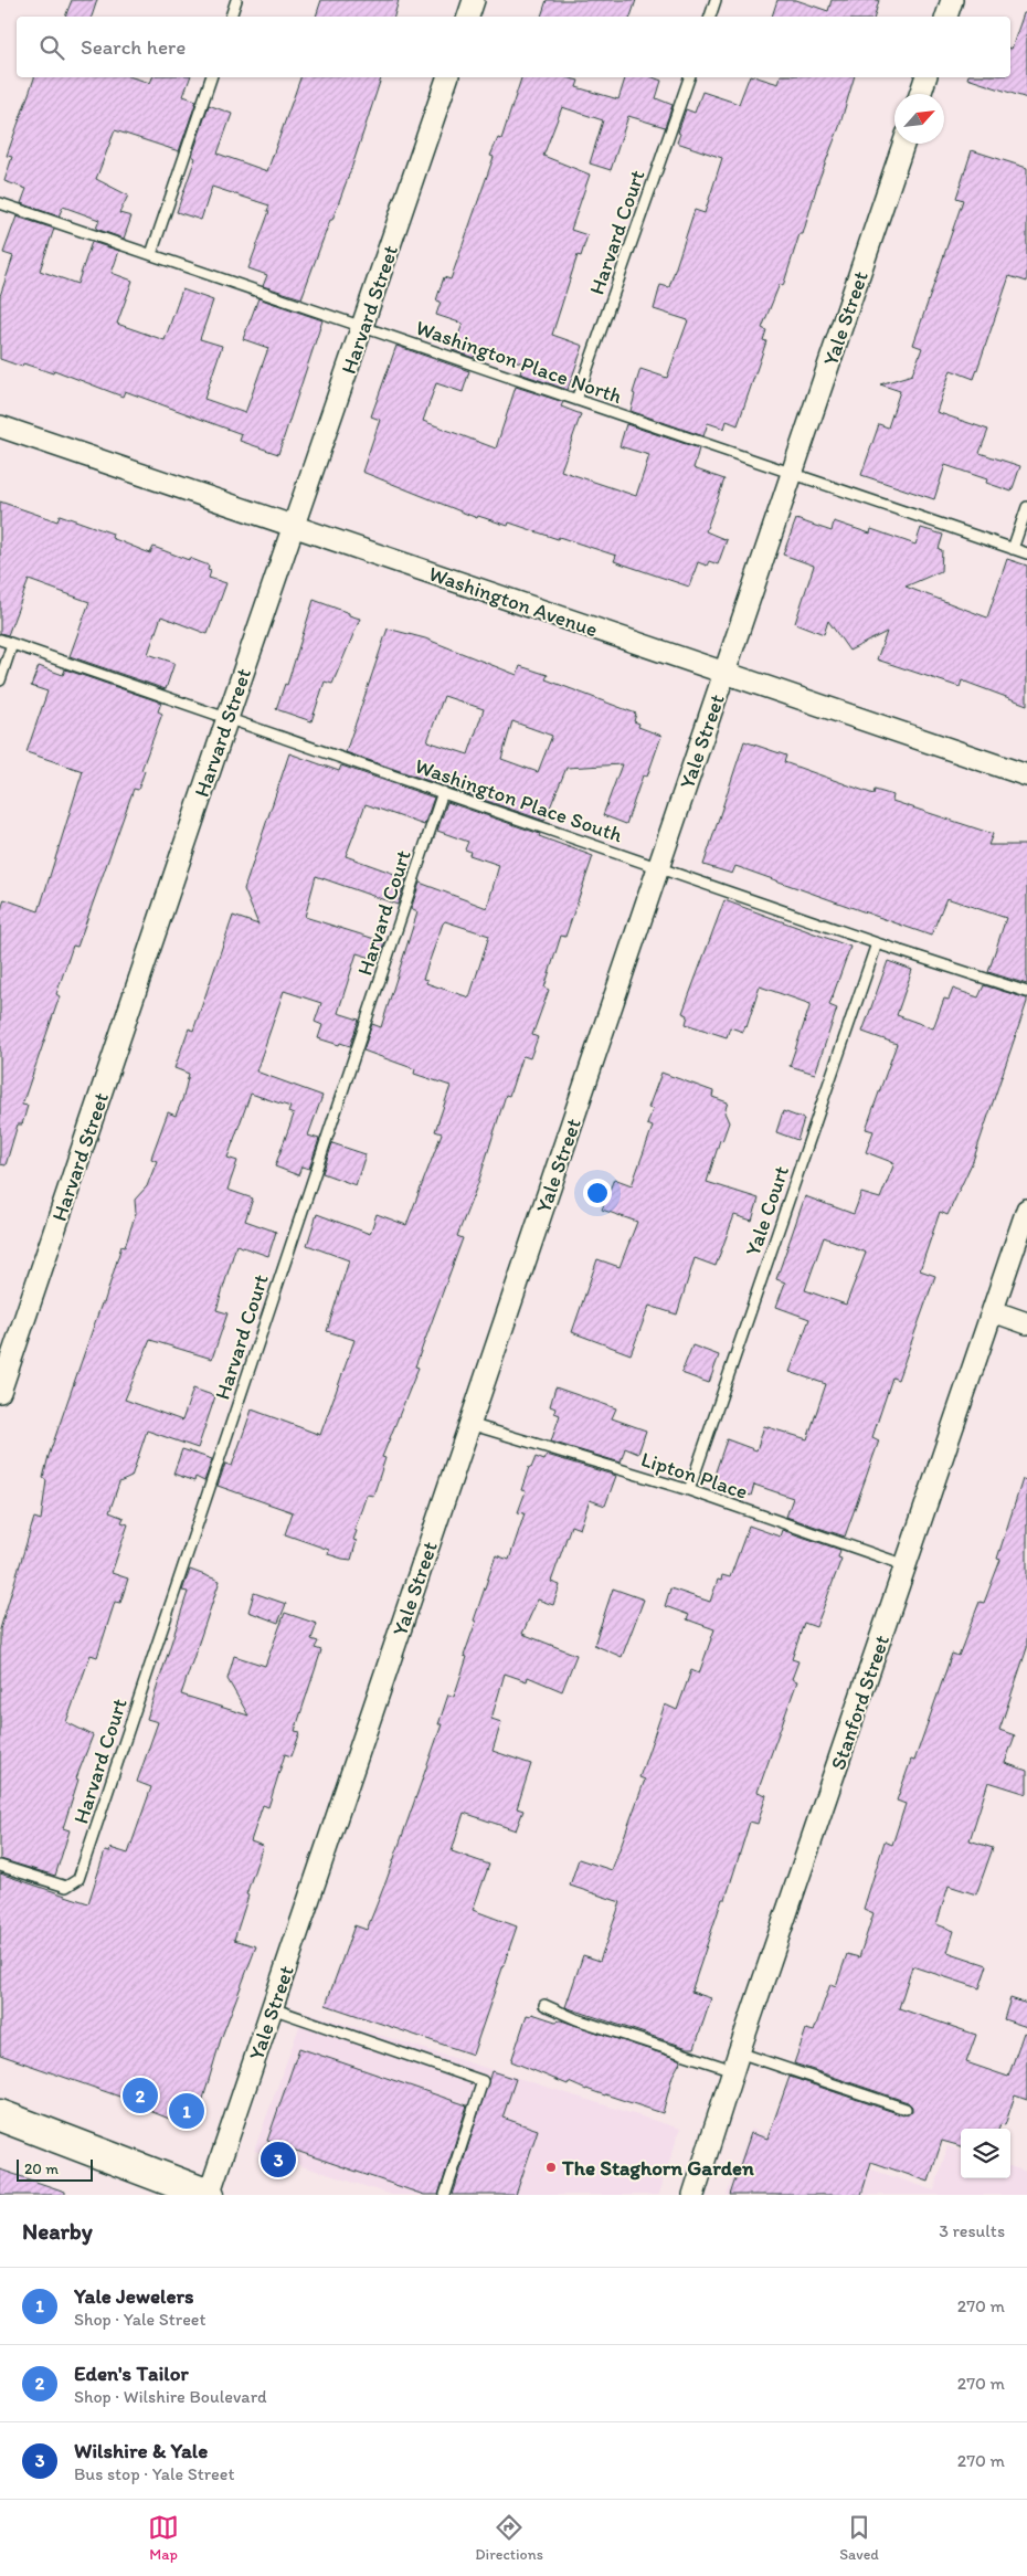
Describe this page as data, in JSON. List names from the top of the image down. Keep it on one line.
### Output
{"streets":{"street":["Harvard Street","Yale Street","Washington Avenue","Stanford Street"],"lane":["Harvard Court","Washington Place North","Washington Place South","Yale Court","Lipton Place"]},"crossings":[["Harvard Court","Washington Place North"],["Harvard Court","Washington Place South"],["Harvard Street","Washington Place North"],["Harvard Street","Washington Avenue"],["Harvard Street","Washington Place South"],["Yale Street","Washington Place North"],["Yale Street","Washington Avenue"],["Yale Street","Washington Place South"],["Yale Street","Lipton Place"],["Washington Place South","Yale Court"],["Yale Court","Lipton Place"],["Lipton Place","Stanford Street"]],"places":["The Staghorn Garden"],"scale_bar":"20 m","north":"top right","page":{"search":"Search here","pins":["2","1","3"],"scale":"20 m","heading":["Nearby","3 results"],"list":[{"mark":"1","name":"Yale Jewelers","note":"Shop · Yale Street","value":"270 m"},{"mark":"2","name":"Eden's Tailor","note":"Shop · Wilshire Boulevard","value":"270 m"},{"mark":"3","name":"Wilshire & Yale","note":"Bus stop · Yale Street","value":"270 m"}],"nav":["Map","Directions","Saved"]}}
